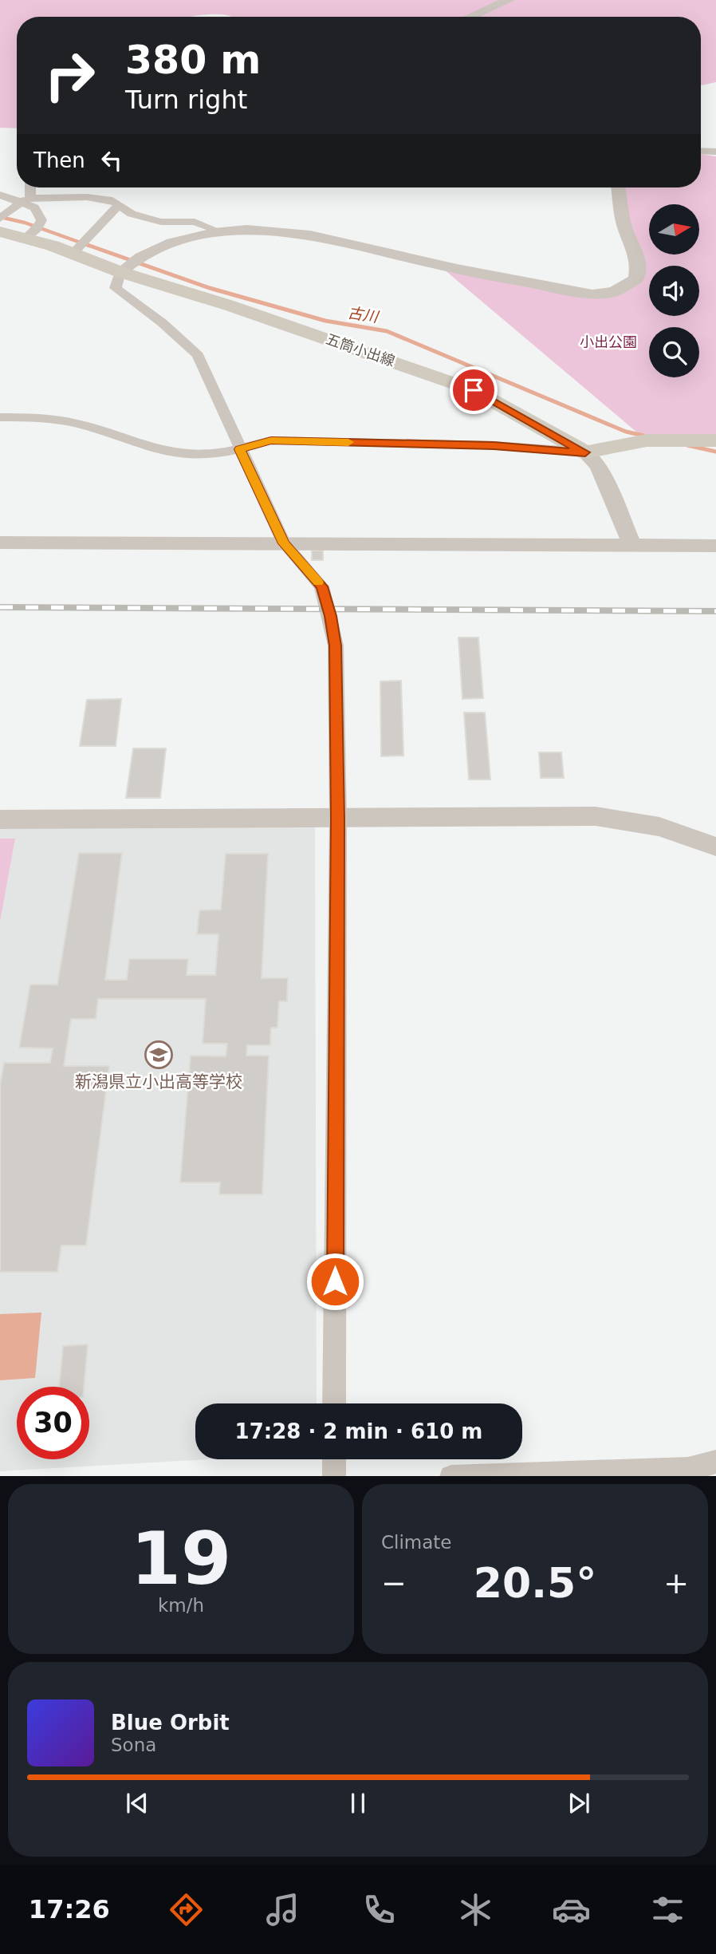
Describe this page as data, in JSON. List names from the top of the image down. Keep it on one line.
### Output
{"streets":{"main road":["五筒小出線"]},"water":["古川"],"parks":["小出公園"],"places":{"school or university":["新潟県立小出高等学校"]},"north":"right","page":{"turn":["380 m","Turn right"],"then":"Then","limit":"30","trip":"17:28 · 2 min · 610 m","tile":[["19","km/h"],"Climate"],"heat":["−","20.5°","+"],"song":["Blue Orbit","Sona"],"tabs":"17:26"}}
